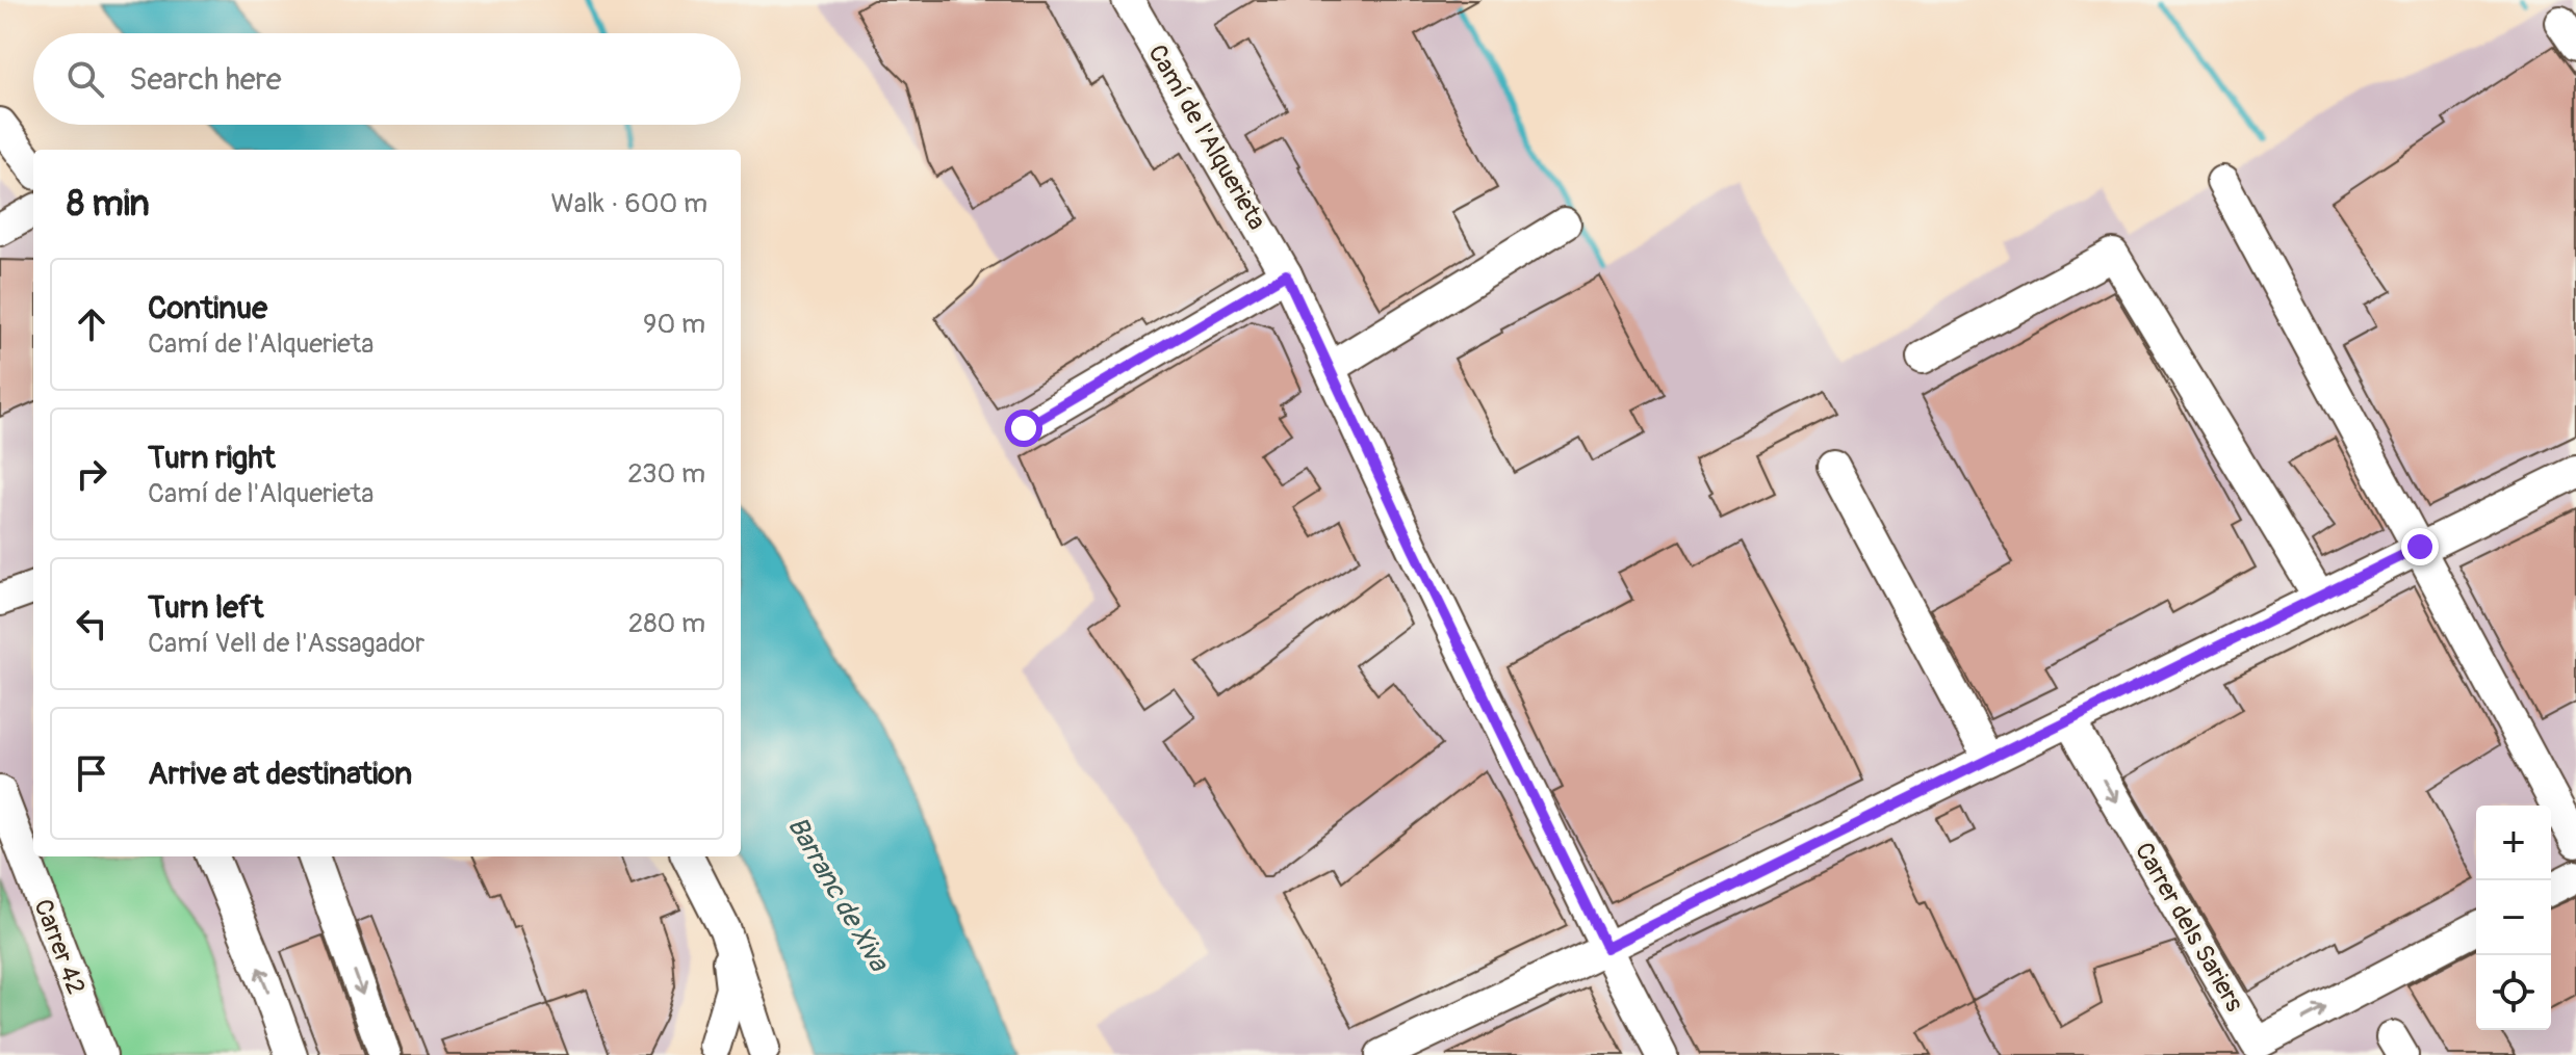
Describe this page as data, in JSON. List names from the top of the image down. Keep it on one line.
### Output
{"streets":{"street":["Camí de l'Alquerieta","Carrer dels Sariers","Carrer 42"]},"water":["Barranc de Xiva"],"page":{"search":"Search here","heading":["8 min","Walk · 600 m"],"list":[["Continue","Camí de l'Alquerieta","90 m"],["Turn right","Camí de l'Alquerieta","230 m"],["Turn left","Camí Vell de l'Assagador","280 m"],"Arrive at destination"],"map_buttons":["+","−"]}}
